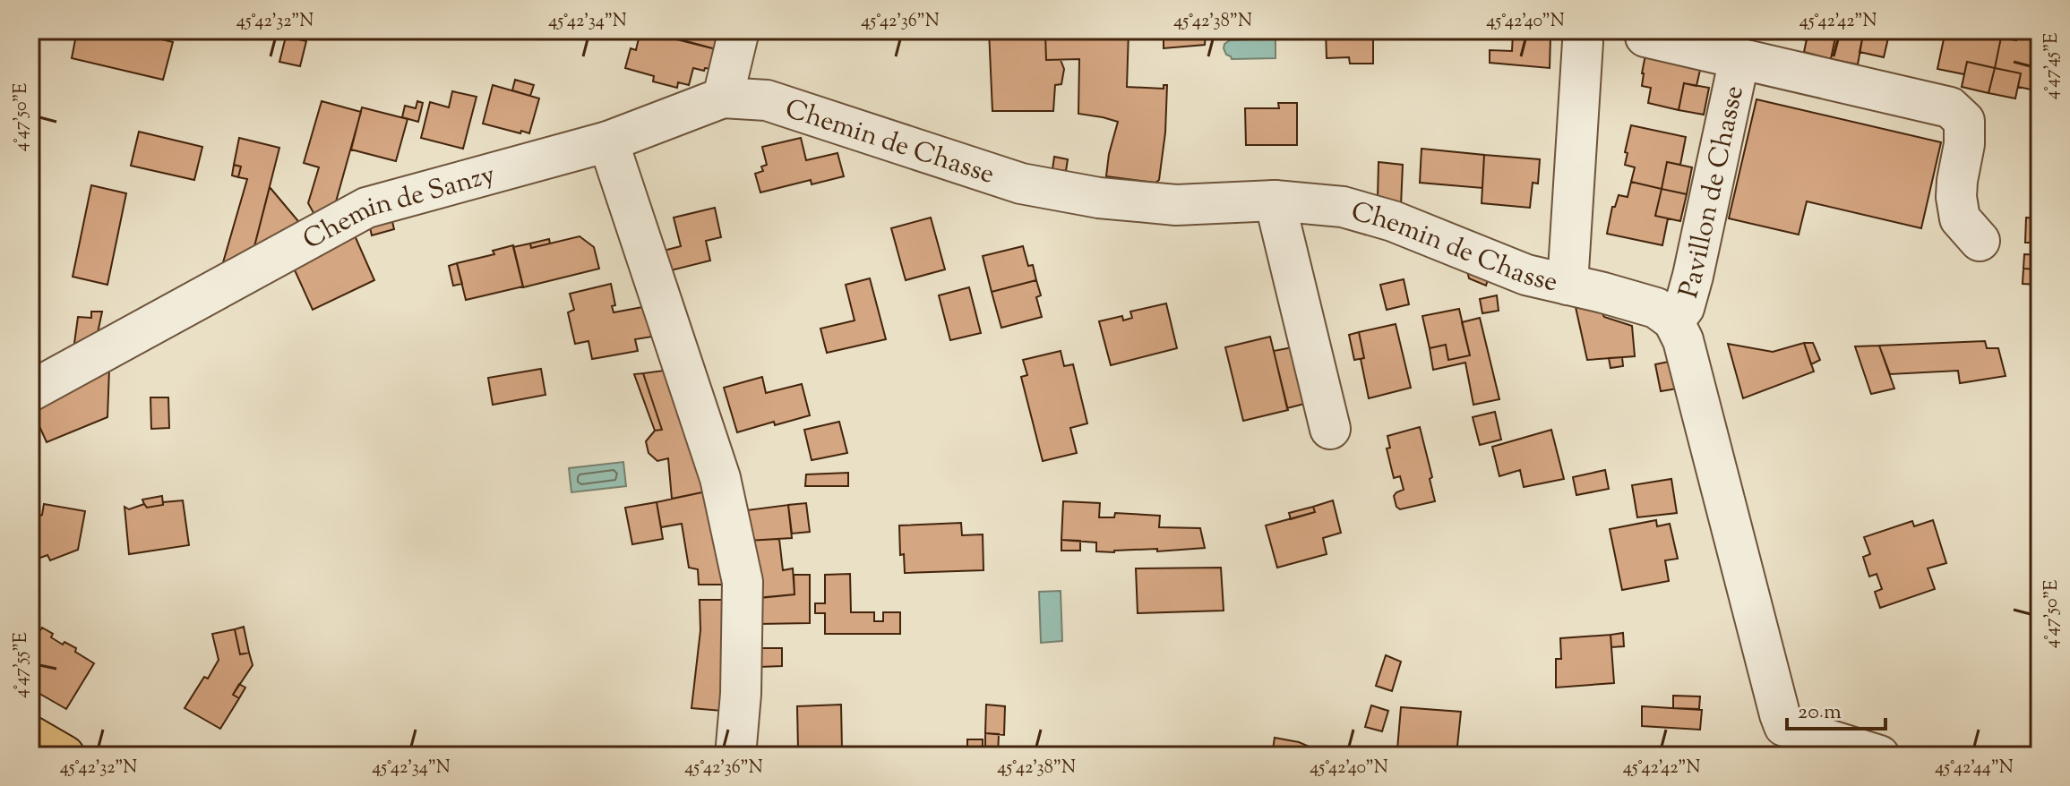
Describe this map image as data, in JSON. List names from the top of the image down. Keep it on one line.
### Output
{"streets":{"street":["Chemin de Chasse","Pavillon de Chasse","Chemin de Sanzy"]},"crossings":[["Chemin de Chasse","Pavillon de Chasse"],["Chemin de Chasse","Chemin de Sanzy"]],"scale_bar":"20 m","coordinates":["45°42'32\"N","45°42'34\"N","45°42'36\"N","45°42'38\"N","45°42'40\"N","45°42'42\"N","4°47'45\"E","4°47'50\"E","4°47'55\"E","45°42'44\"N"]}
